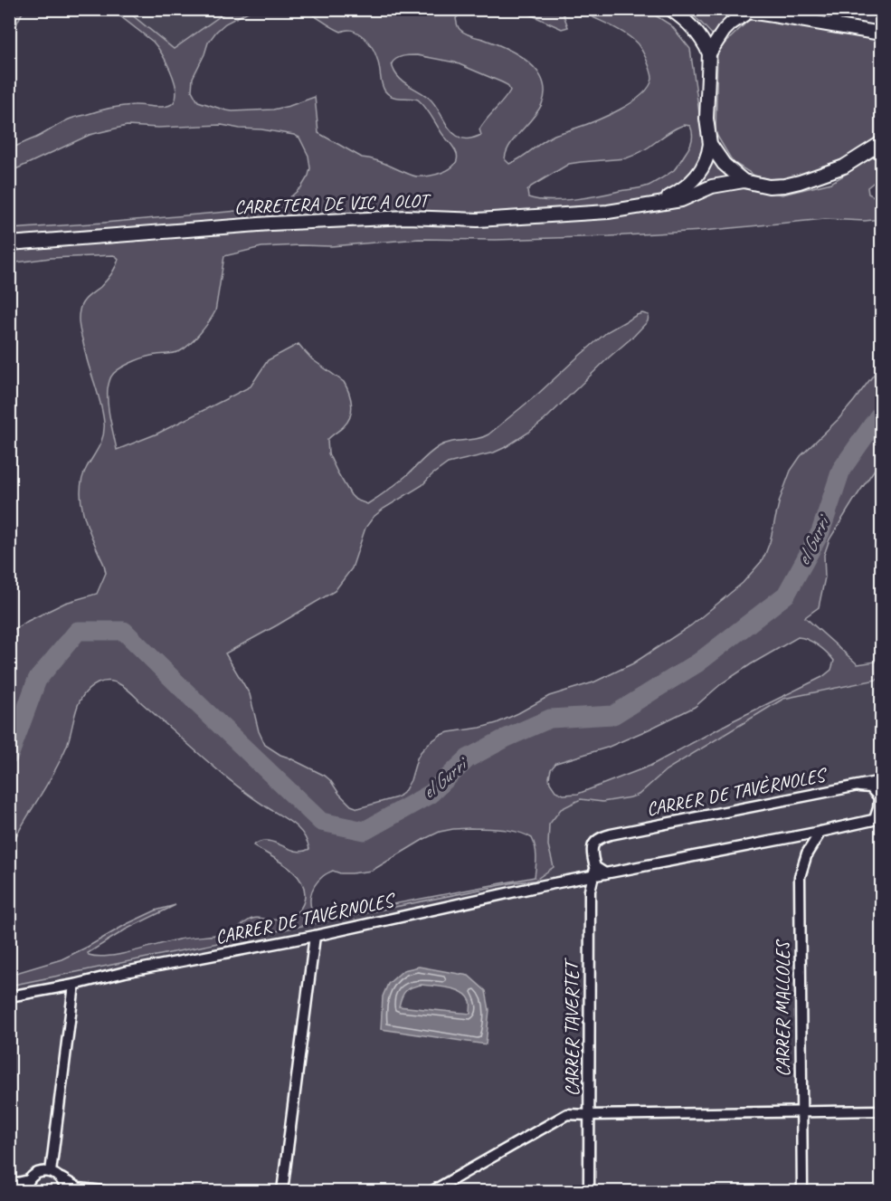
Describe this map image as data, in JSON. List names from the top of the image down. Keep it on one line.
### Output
{"streets":{"street":["CARRETERA DE VIC A OLOT","CARRER DE TAVÈRNOLES","CARRER MALLOLES","CARRER TAVERTET"]},"crossings":[["CARRER DE TAVÈRNOLES","CARRER MALLOLES"],["CARRER DE TAVÈRNOLES","CARRER TAVERTET"]],"water":["el Gurri"]}
